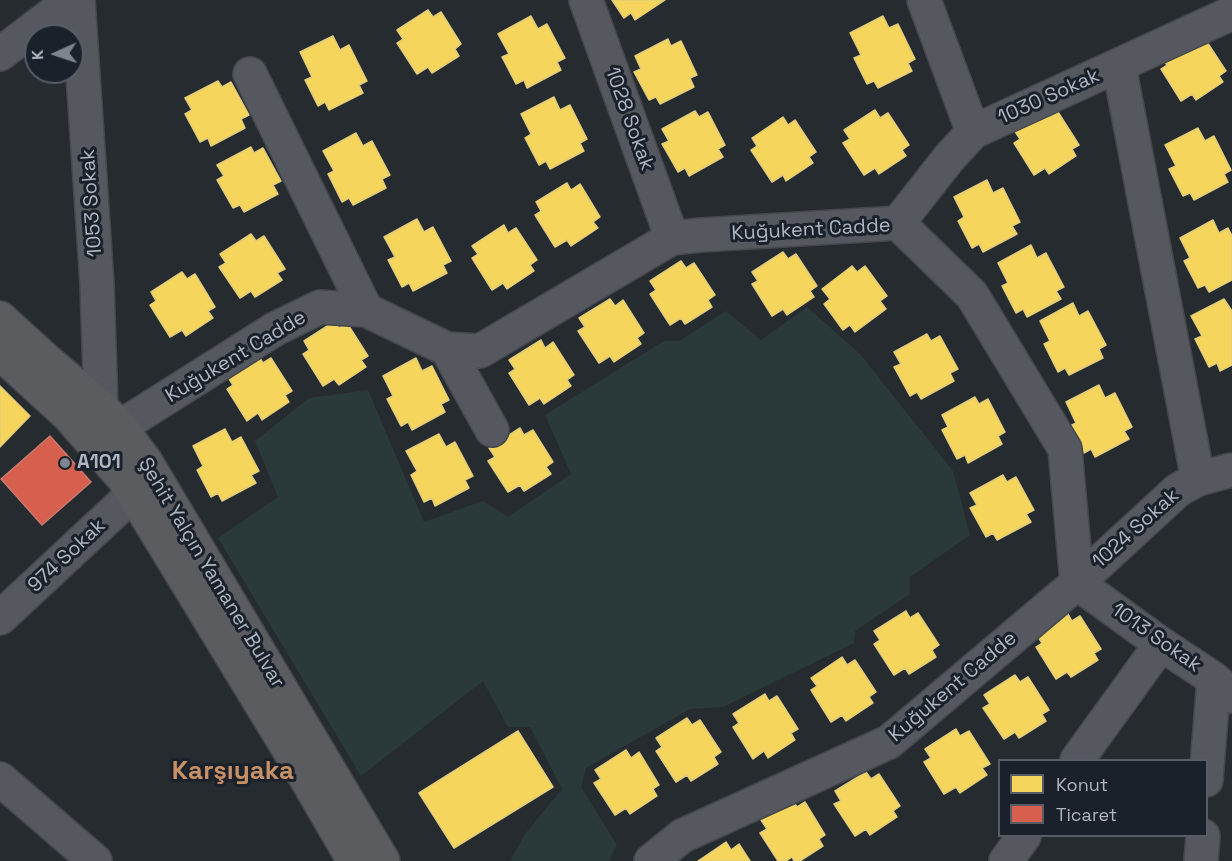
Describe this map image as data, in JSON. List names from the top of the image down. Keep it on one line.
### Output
{"streets":{"highway":["Şehit Yalçın Yamaner Bulvar"],"street":["1030 Sokak","1028 Sokak","1053 Sokak","Kuğukent Cadde","1024 Sokak","974 Sokak","1013 Sokak"]},"crossings":[["1030 Sokak","Kuğukent Cadde"],["1028 Sokak","Kuğukent Cadde"],["1053 Sokak","Kuğukent Cadde"],["1053 Sokak","Şehit Yalçın Yamaner Bulvar"],["Kuğukent Cadde","1024 Sokak"],["Kuğukent Cadde","Şehit Yalçın Yamaner Bulvar"],["Kuğukent Cadde","1013 Sokak"],["1024 Sokak","1013 Sokak"],["974 Sokak","Şehit Yalçın Yamaner Bulvar"]],"districts":["Karşıyaka"],"places":["A101"],"legend":["Konut","Ticaret"],"north":"left"}
